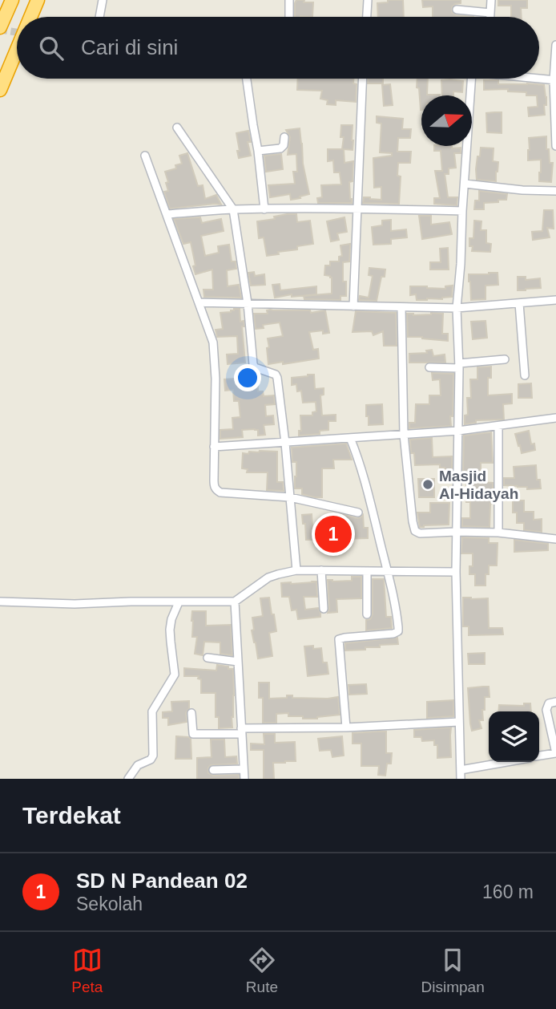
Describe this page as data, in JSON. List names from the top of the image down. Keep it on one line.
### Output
{"places":["Masjid Al-Hidayah"],"north":"right","page":{"search":"Cari di sini","pins":"1","heading":"Terdekat","list":[{"mark":"1","name":"SD N Pandean 02","note":"Sekolah","value":"160 m"}],"nav":["Peta","Rute","Disimpan"]}}
